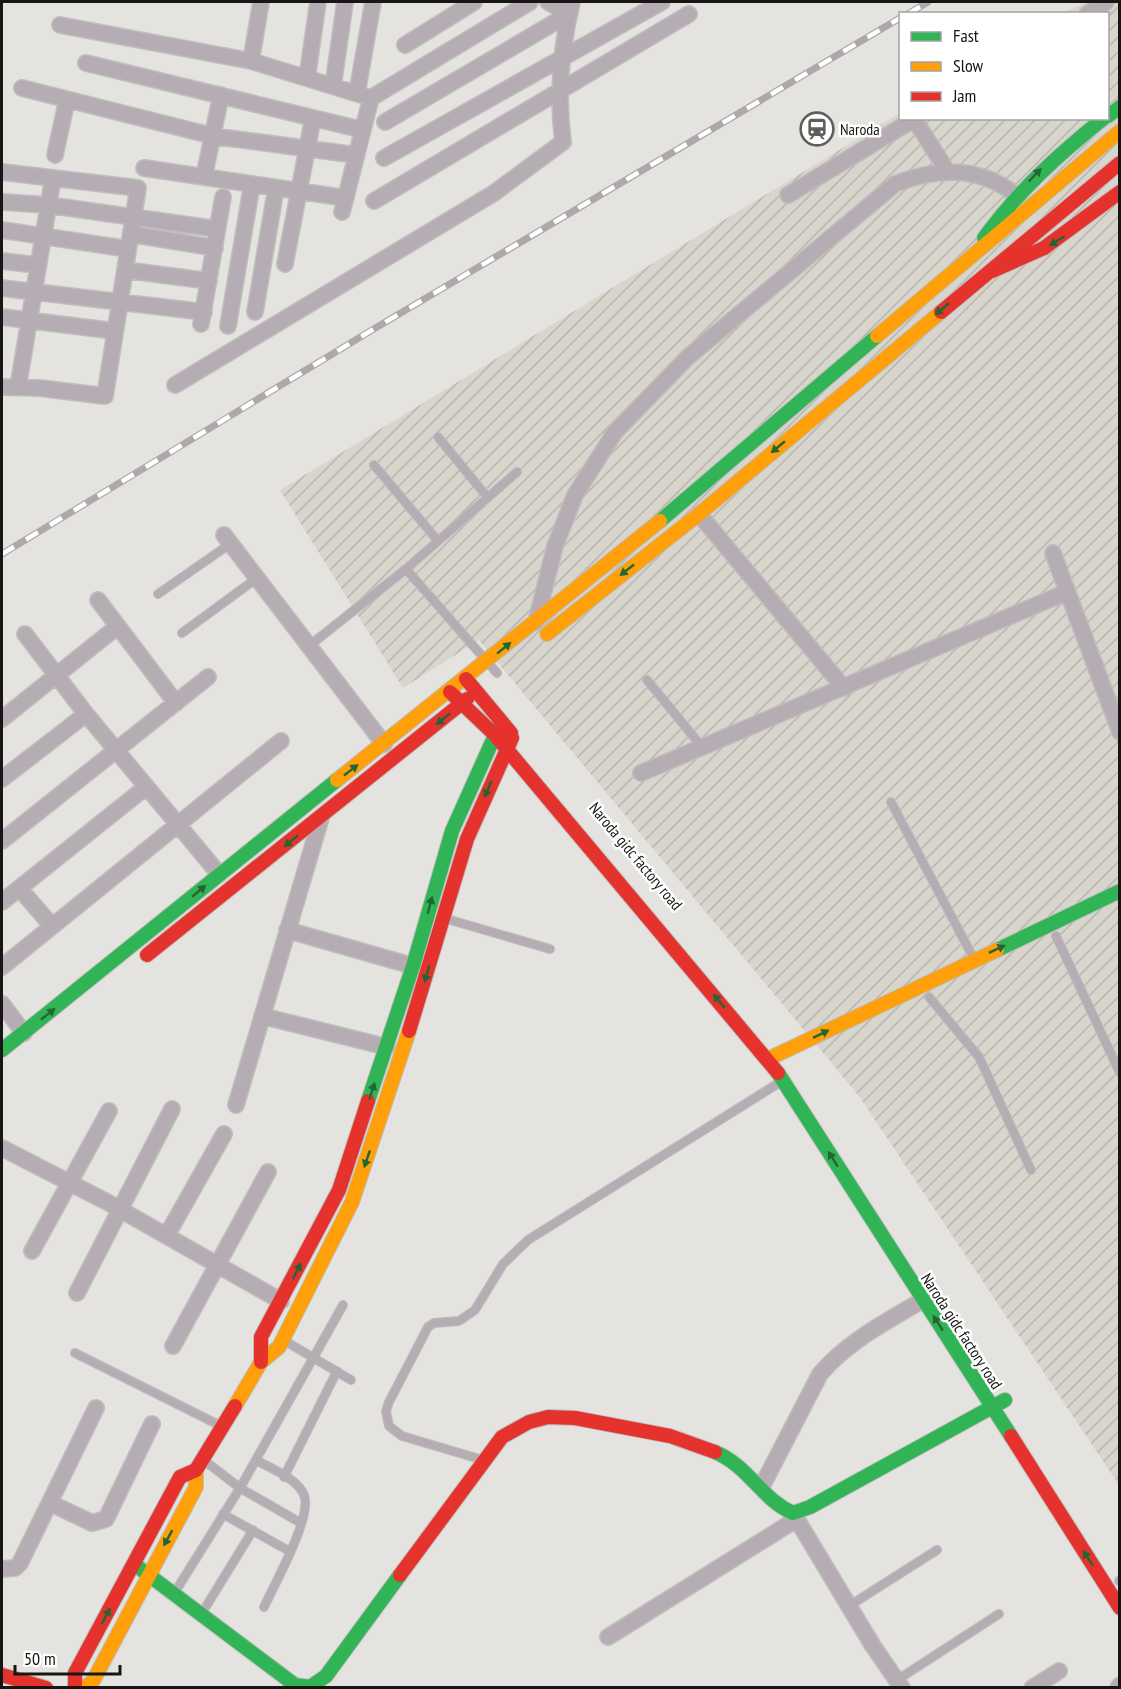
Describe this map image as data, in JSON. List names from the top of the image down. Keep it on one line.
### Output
{"streets":{"street":["Naroda gidc factory road"]},"places":{"station":["Naroda"]},"legend":["Fast","Slow","Jam"],"scale_bar":"50 m"}
